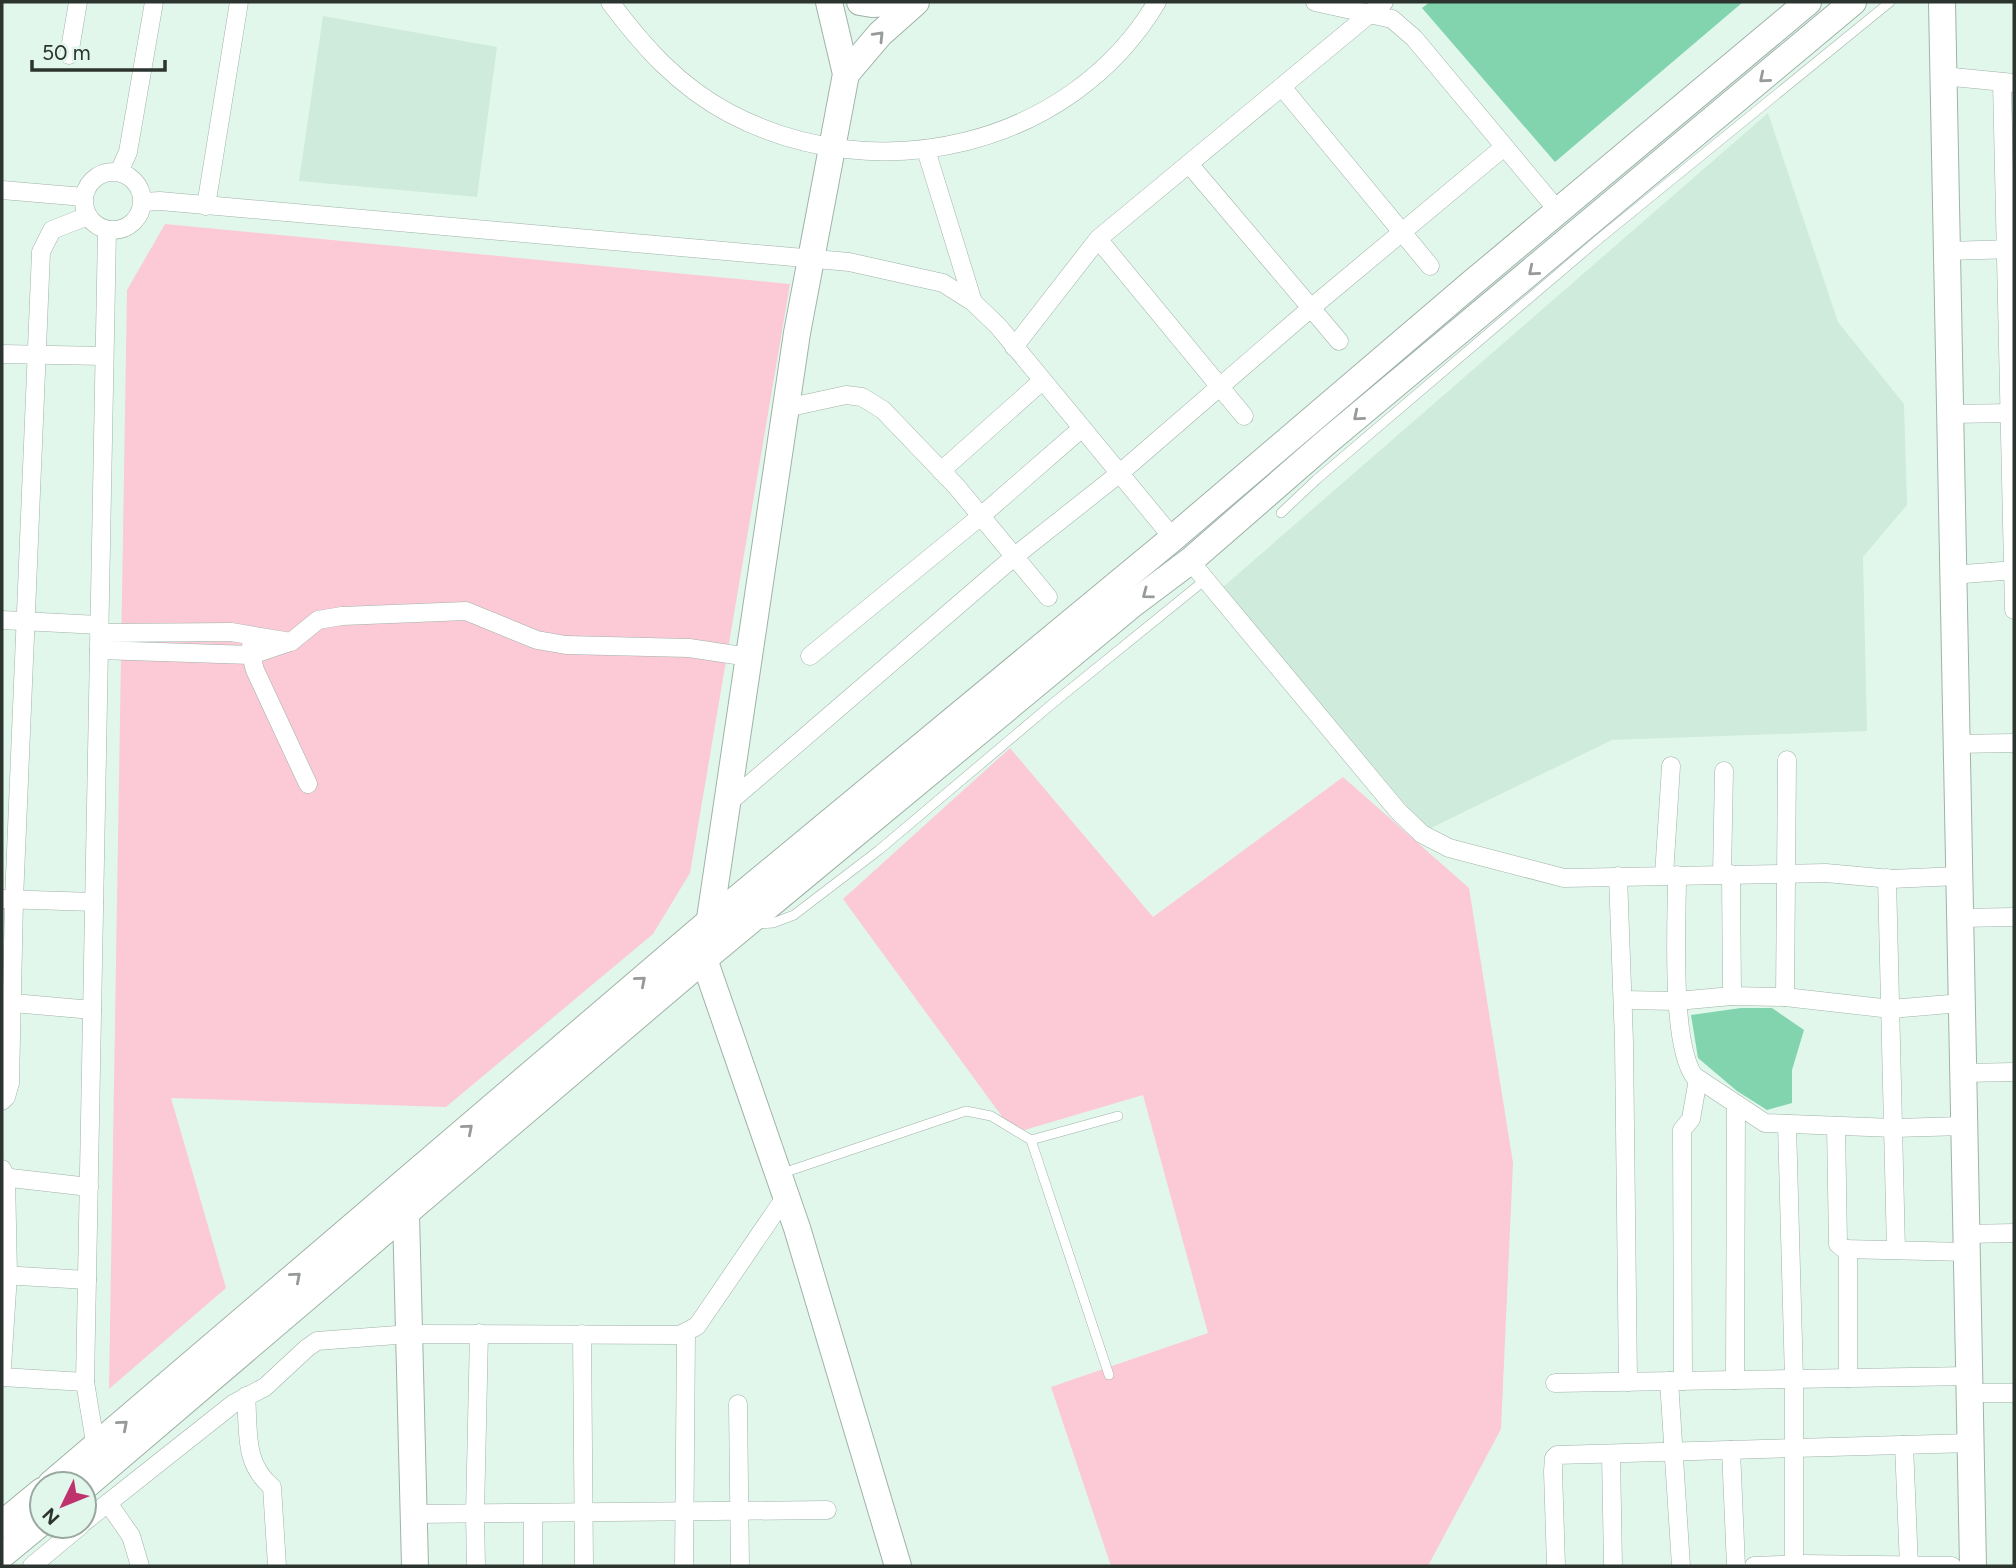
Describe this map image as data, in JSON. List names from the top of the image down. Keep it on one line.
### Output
{"scale_bar":"50 m","north":"bottom left"}
